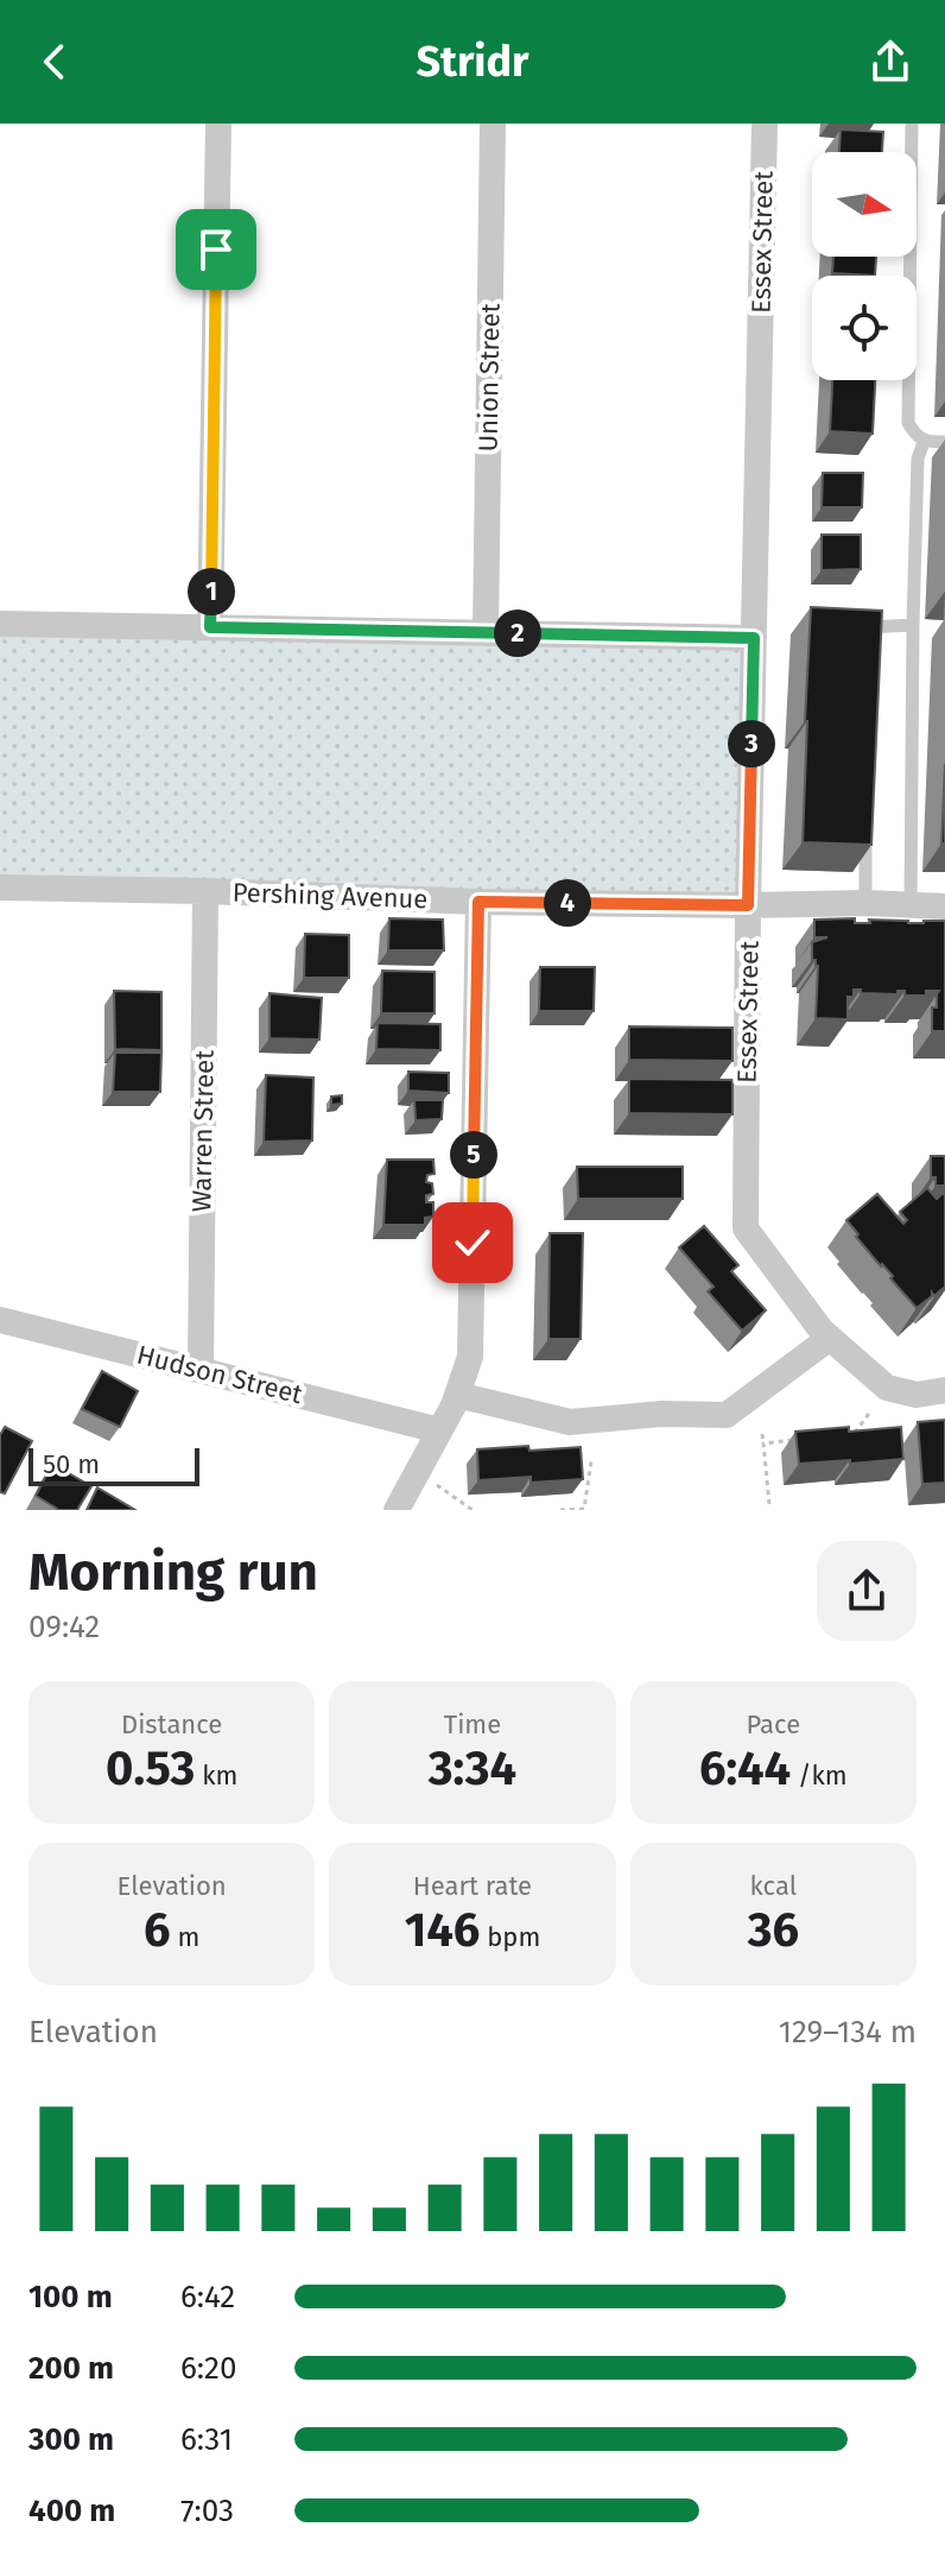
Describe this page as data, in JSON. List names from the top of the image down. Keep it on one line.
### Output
{"streets":{"street":["Essex Street","Union Street","Pershing Avenue","Warren Street","Hudson Street"]},"crossings":[["Essex Street","Pershing Avenue"],["Pershing Avenue","Warren Street"],["Warren Street","Hudson Street"]],"scale_bar":"50 m","north":"right","page":{"header":"Stridr","pins":["1","2","3","4","5"],"scale":"50 m","heading":["Morning run","09:42"],"stats":[["Distance","0.53 km"],["Time","3:34"],["Pace","6:44 /km"],["Elevation","6 m"],["Heart rate","146 bpm"],["kcal","36"]],"chart":["Elevation","129–134 m"],"list":[{"name":"100 m","note":"6:42"},{"name":"200 m","note":"6:20"},{"name":"300 m","note":"6:31"},{"name":"400 m","note":"7:03"}]}}
